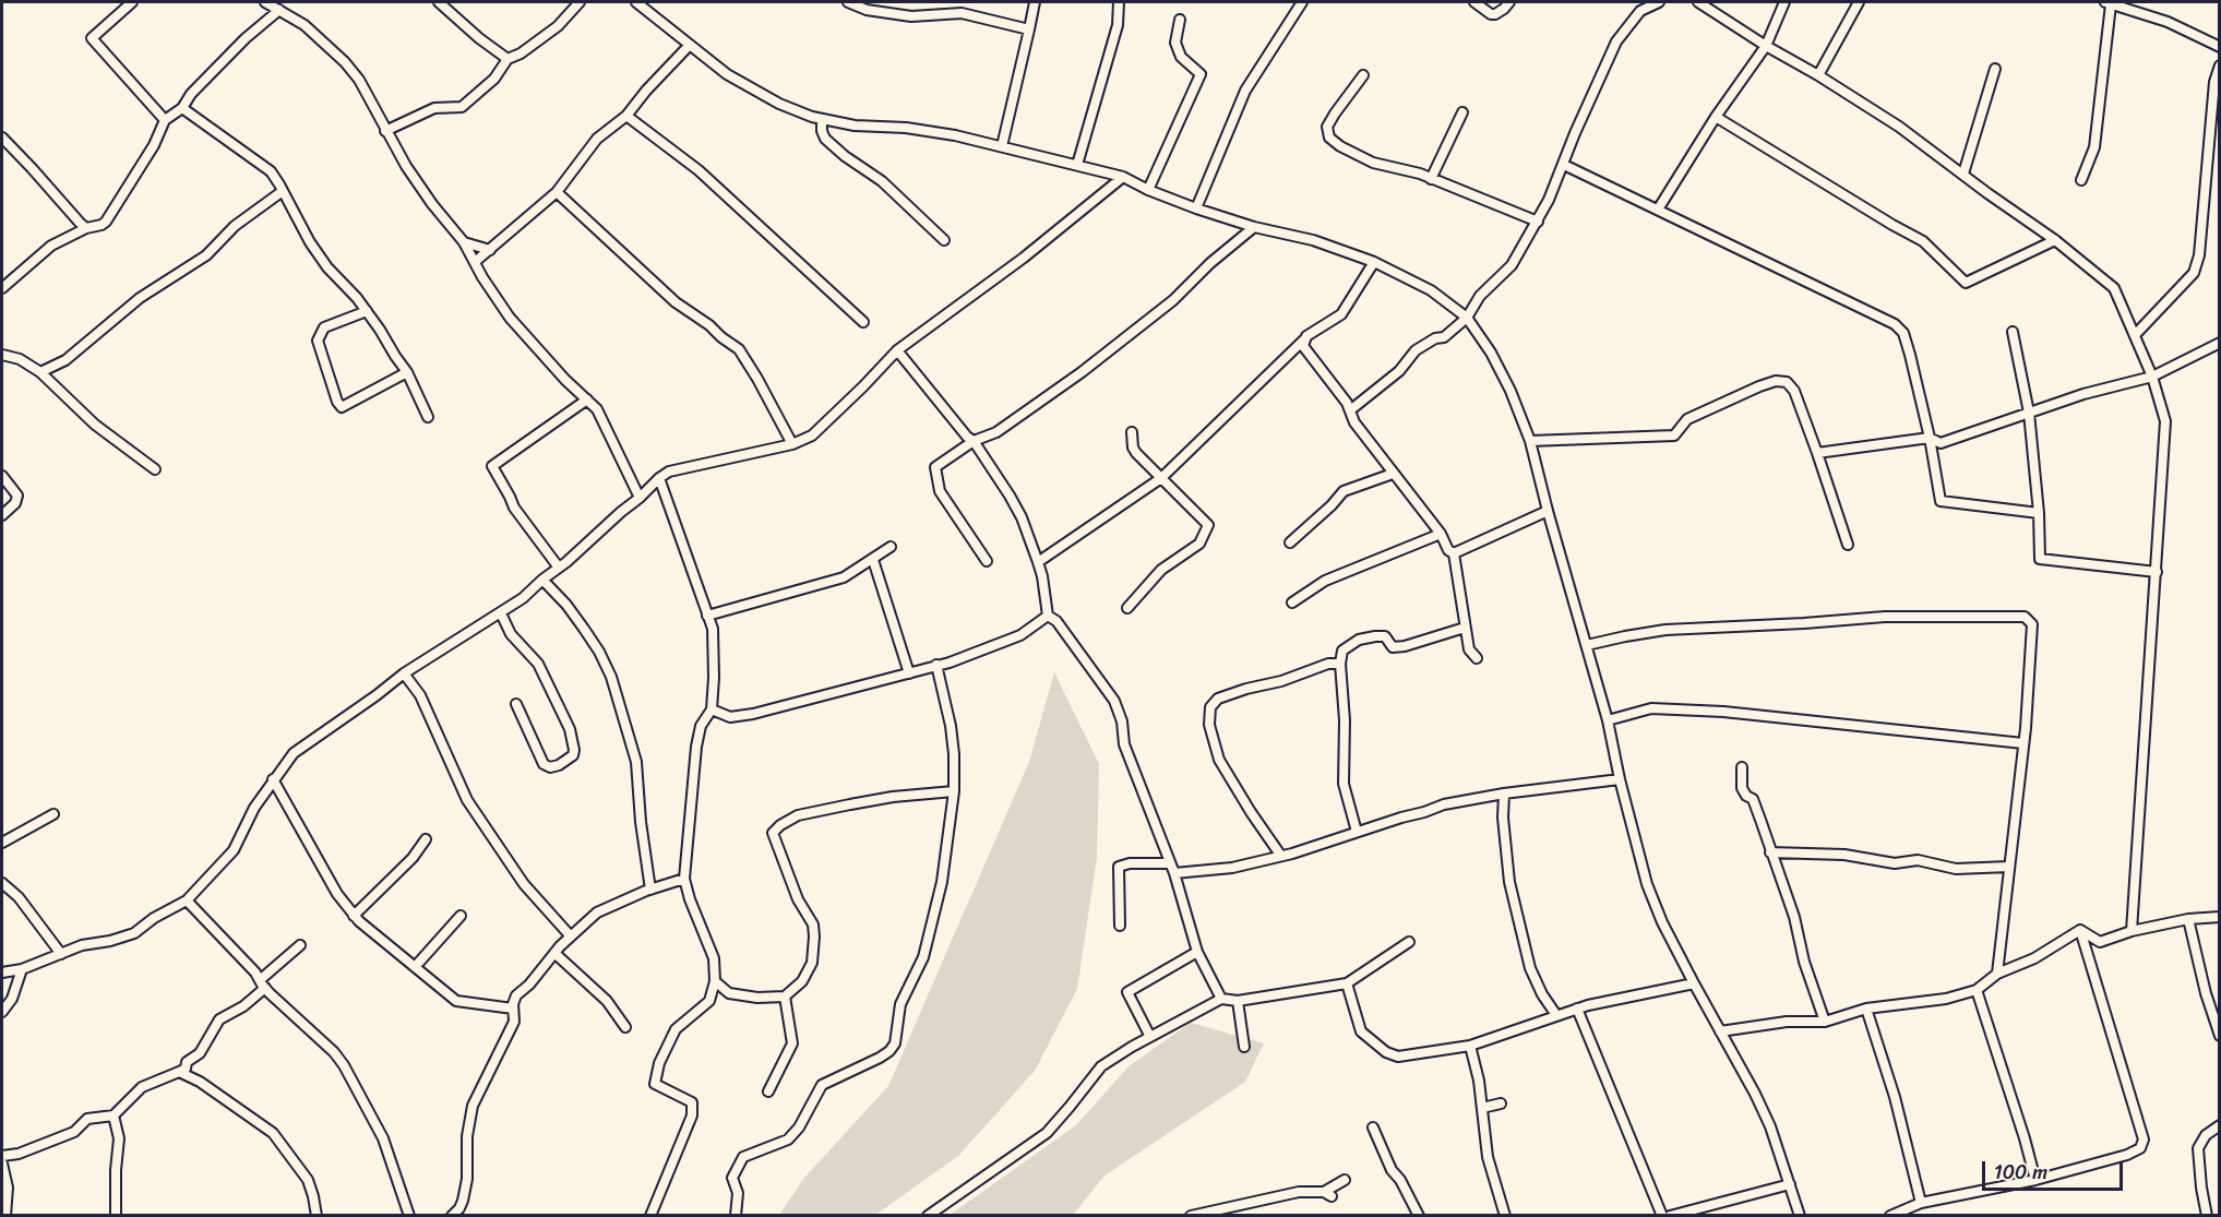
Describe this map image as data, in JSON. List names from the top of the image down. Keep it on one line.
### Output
{"scale_bar":"100 m"}
